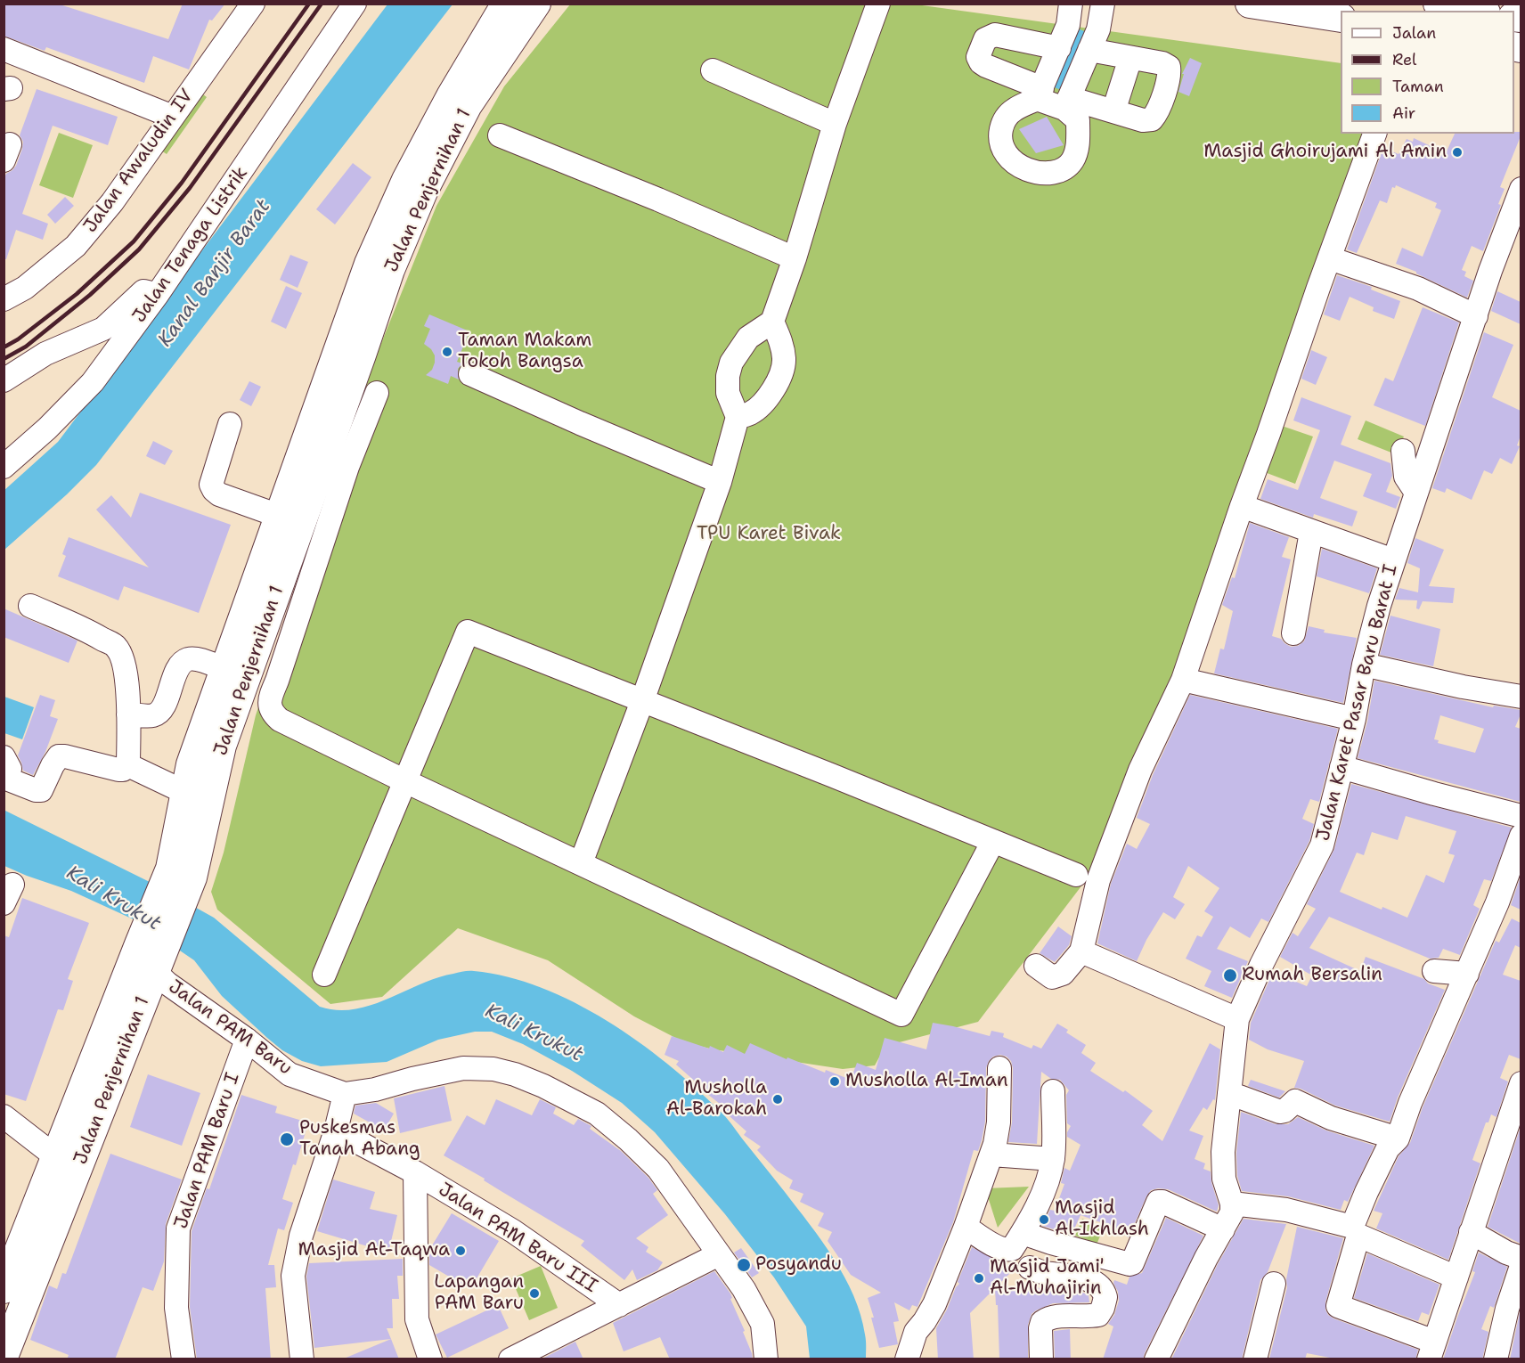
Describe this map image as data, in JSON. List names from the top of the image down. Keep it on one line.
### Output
{"streets":{"main road":["Jalan Penjernihan 1"],"street":["Jalan Awaludin IV","Jalan Tenaga Listrik","Jalan Karet Pasar Baru Barat I","Jalan PAM Baru","Jalan PAM Baru I","Jalan PAM Baru III"]},"crossings":[["Jalan Penjernihan 1","Jalan PAM Baru"],["Jalan PAM Baru","Jalan PAM Baru I"]],"water":["Kanal Banjir Barat","Kali Krukut"],"parks":["TPU Karet Bivak"],"places":["Masjid Ghoirujami Al Amin","Taman Makam Tokoh Bangsa","Rumah Bersalin","Musholla Al-Iman","Musholla Al-Barokah","Puskesmas Tanah Abang","Masjid Al-Ikhlash","Masjid At-Taqwa","Posyandu","Masjid Jami' Al-Muhajirin","Lapangan PAM Baru"],"legend":["Jalan","Rel","Taman","Air"]}
